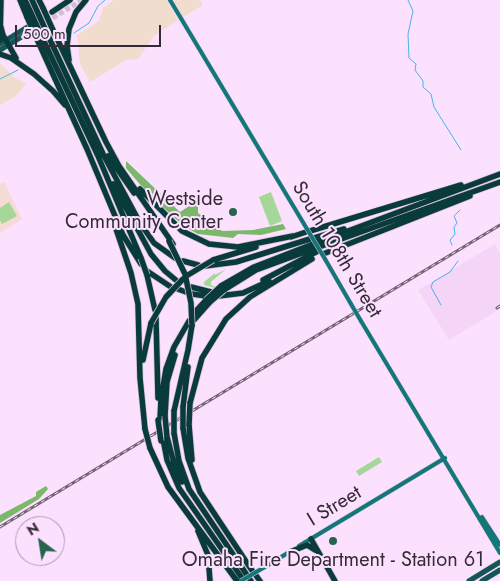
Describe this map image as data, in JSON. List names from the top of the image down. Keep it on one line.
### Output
{"streets":{"main road":["South 108th Street","I Street"]},"crossings":[["South 108th Street","I Street"]],"places":["Westside Community Center","Omaha Fire Department - Station 61"],"scale_bar":"500 m","north":"top left"}
